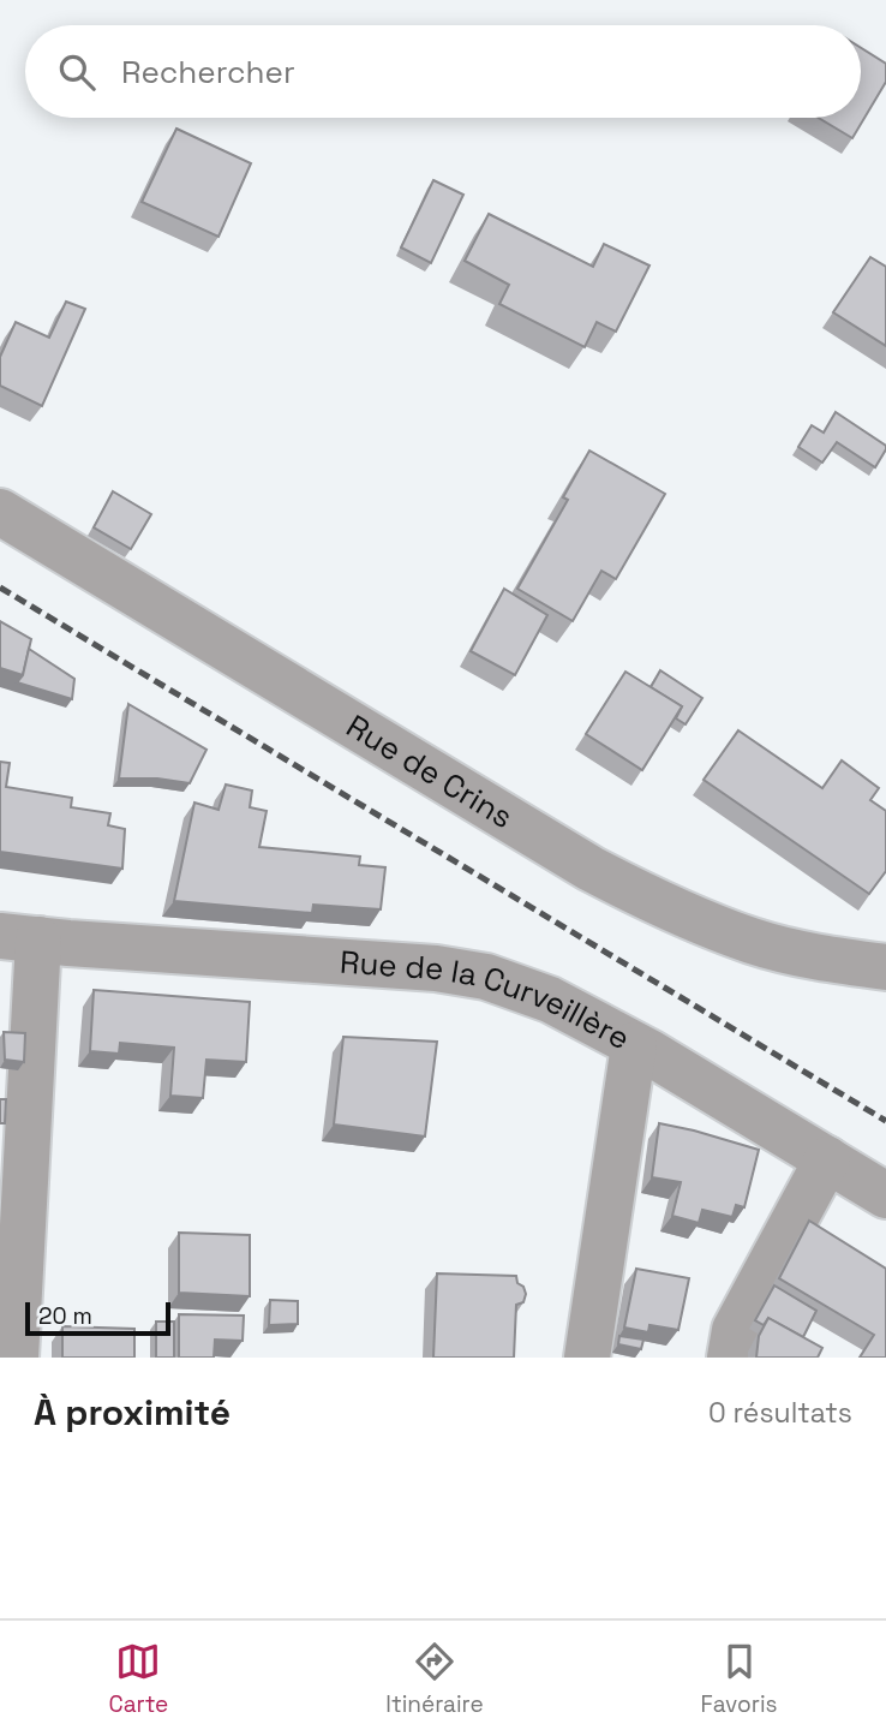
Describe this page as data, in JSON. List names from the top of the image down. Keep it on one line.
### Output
{"streets":{"street":["Rue de Crins","Rue de la Curveillère"]},"scale_bar":"20 m","page":{"search":"Rechercher","scale":"20 m","heading":["À proximité","0 résultats"],"nav":["Carte","Itinéraire","Favoris"]}}
